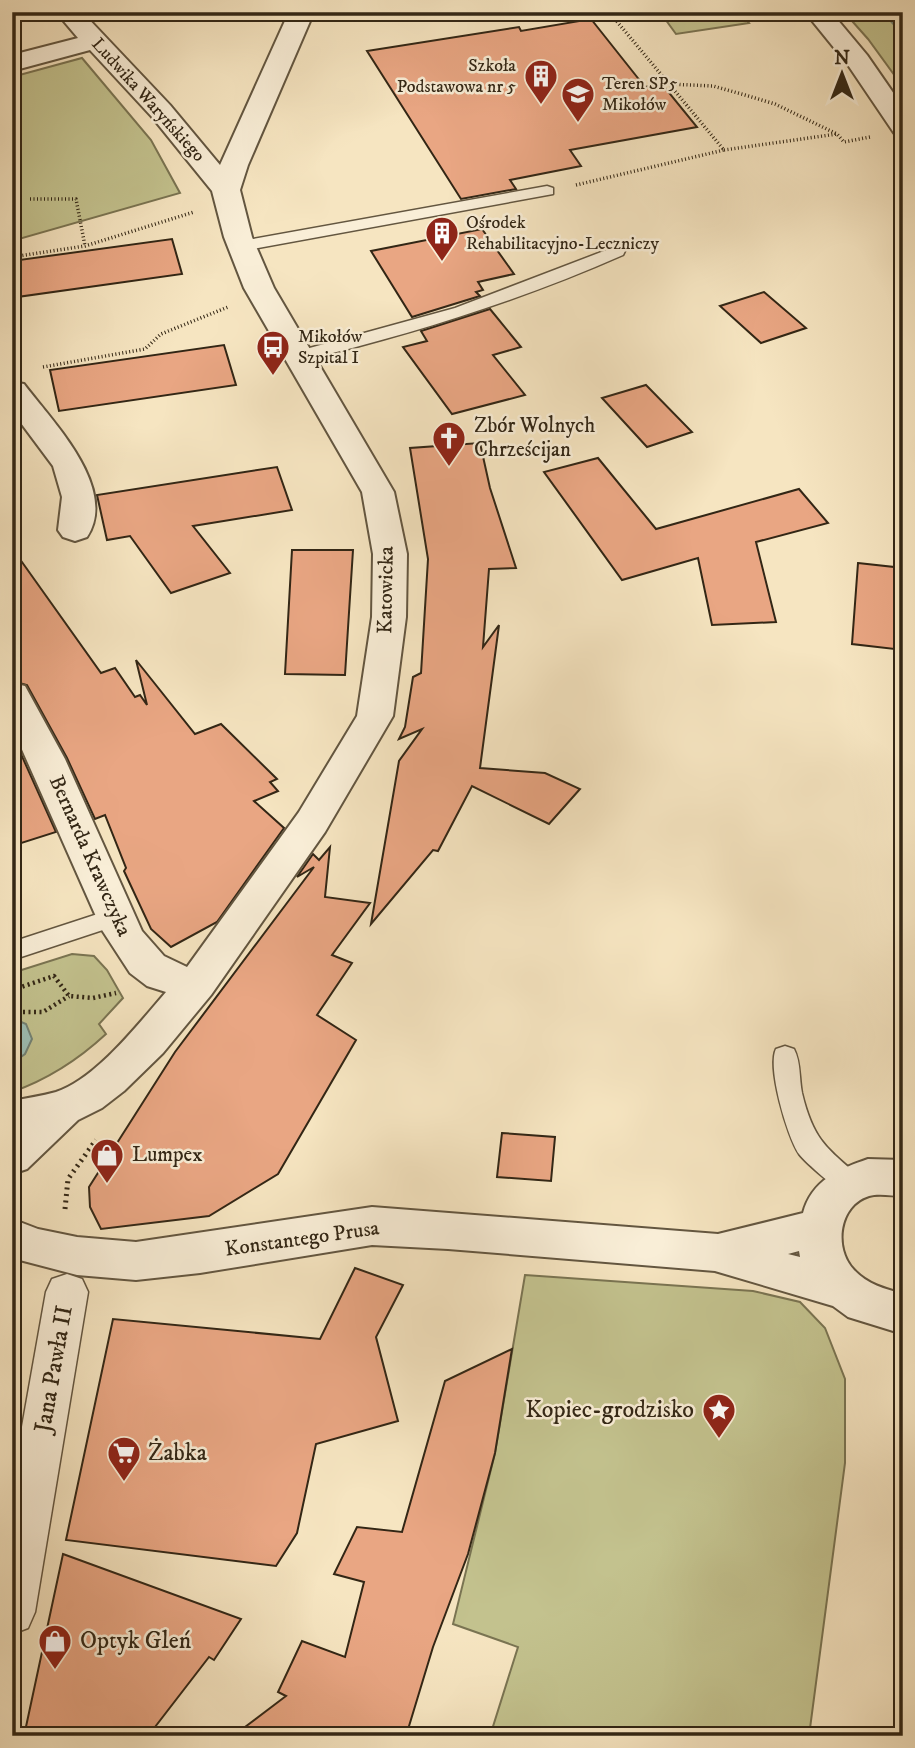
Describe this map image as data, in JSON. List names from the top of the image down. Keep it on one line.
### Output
{"streets":{"street":["Ludwika Waryńskiego","Katowicka","Bernarda Krawczyka","Konstantego Prusa","Jana Pawła II"]},"crossings":[["Ludwika Waryńskiego","Katowicka"],["Katowicka","Bernarda Krawczyka"]],"places":{"building":["Szkoła Podstawowa nr 5","Ośrodek Rehabilitacyjno-Leczniczy"],"school or university":["Teren SP5 Mikołów"],"bus stop":["Mikołów Szpital I"],"church":["Zbór Wolnych Chrześcijan"],"shop":["Lumpex","Optyk Gleń"],"place":["Kopiec-grodzisko"],"supermarket":["Żabka"]},"north":"top"}
